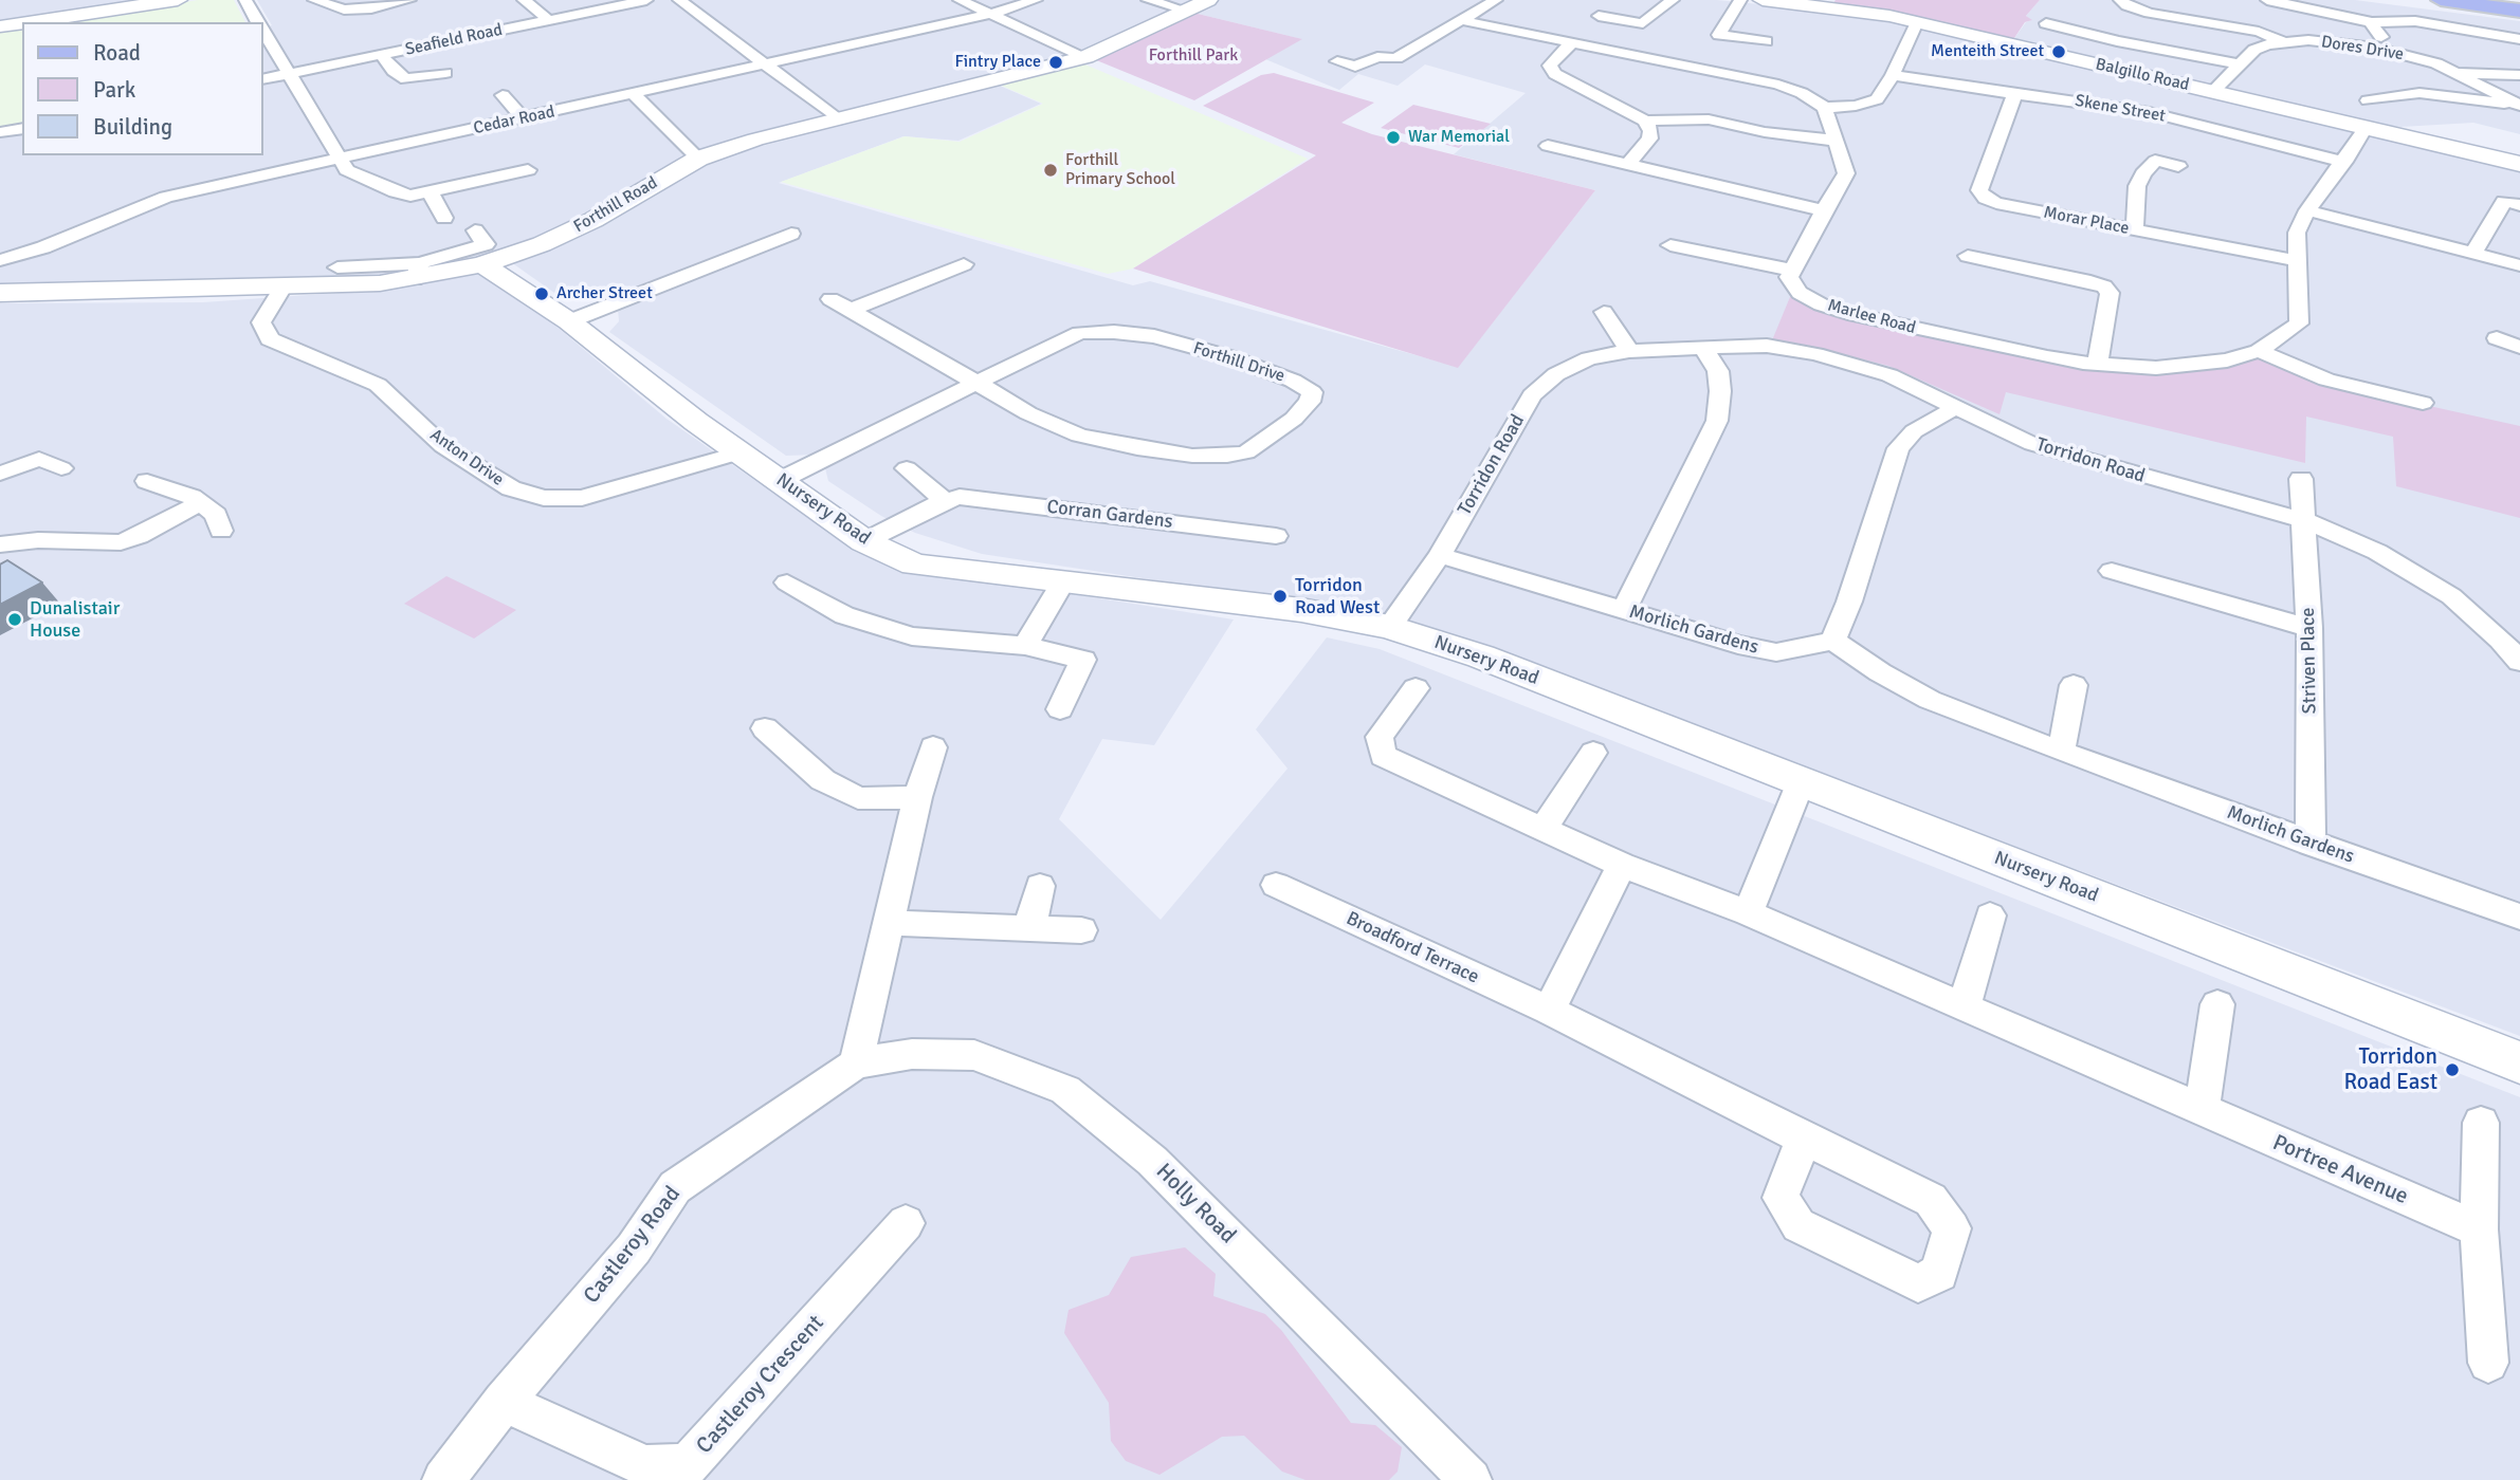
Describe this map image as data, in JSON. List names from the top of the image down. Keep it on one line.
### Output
{"streets":{"street":["Seafield Road","Dores Drive","Balgillo Road","Skene Street","Cedar Road","Forthill Road","Morar Place","Marlee Road","Forthill Drive","Anton Drive","Torridon Road","Nursery Road","Corran Gardens","Morlich Gardens","Striven Place","Broadford Terrace","Portree Avenue","Holly Road","Castleroy Road","Castleroy Crescent"]},"crossings":[["Dores Drive","Balgillo Road"],["Balgillo Road","Marlee Road"],["Skene Street","Morar Place"],["Skene Street","Marlee Road"],["Forthill Road","Anton Drive"],["Forthill Road","Nursery Road"],["Morar Place","Marlee Road"],["Forthill Drive","Nursery Road"],["Anton Drive","Nursery Road"],["Torridon Road","Nursery Road"],["Torridon Road","Morlich Gardens"],["Torridon Road","Striven Place"],["Nursery Road","Corran Gardens"],["Morlich Gardens","Striven Place"],["Holly Road","Castleroy Road"],["Castleroy Road","Castleroy Crescent"]],"parks":["Forthill Park"],"places":["Menteith Street","Fintry Place","War Memorial","Forthill Primary School","Archer Street","Torridon Road West","Dunalistair House","Torridon Road East"],"legend":["Road","Park","Building"]}
